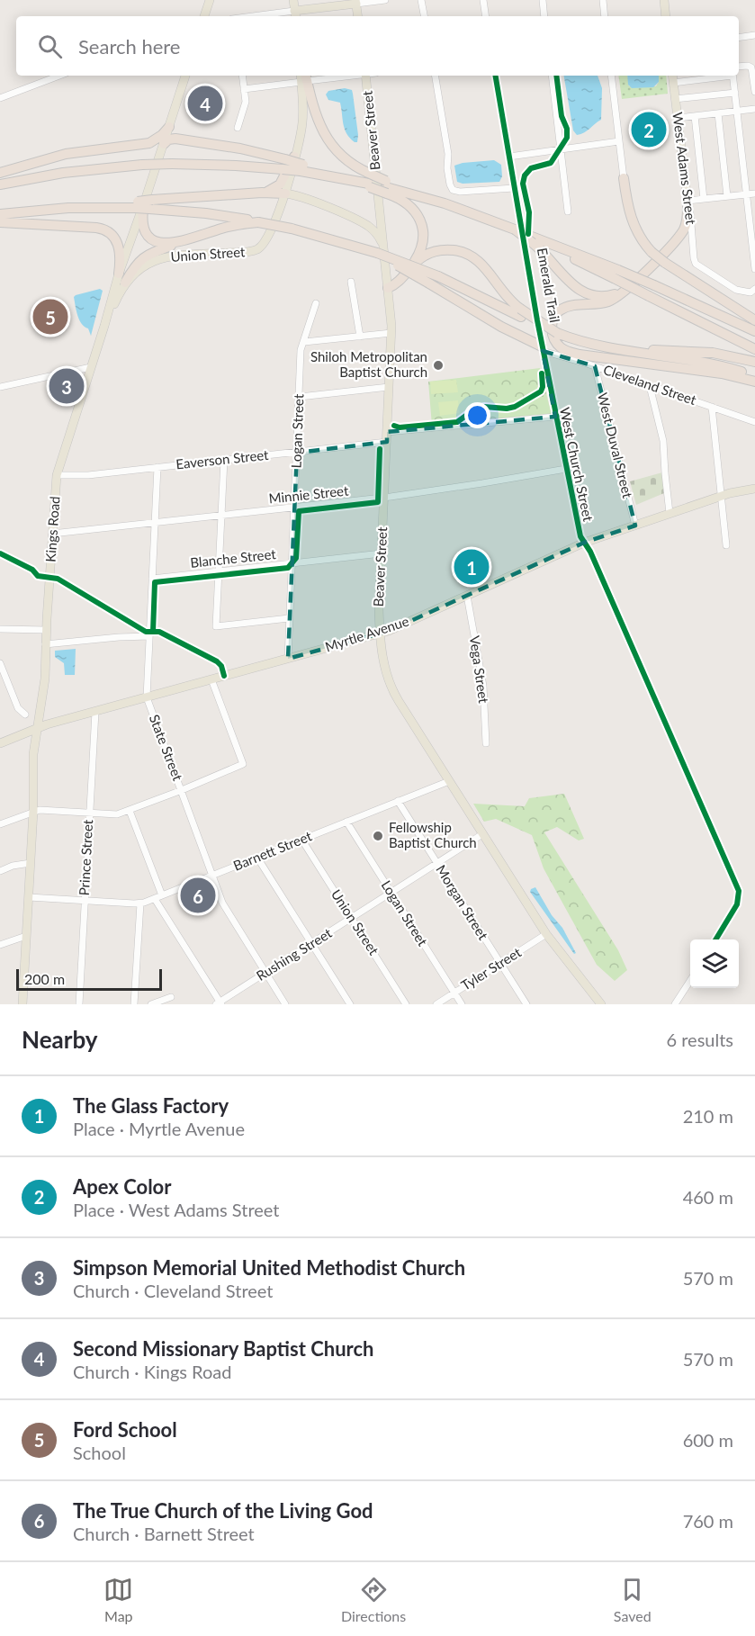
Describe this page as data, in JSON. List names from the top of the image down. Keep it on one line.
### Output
{"streets":{"main road":["Beaver Street","West Adams Street","Union Street","Kings Road","Myrtle Avenue"],"street":["Cleveland Street","Logan Street","West Duval Street","Eaverson Street","West Church Street","Minnie Street","Blanche Street","Vega Street","State Street","Barnett Street","Prince Street","Morgan Street","Rushing Street","Tyler Street"],"cycle path":["Emerald Trail"]},"crossings":[["Beaver Street","Eaverson Street"],["Beaver Street","Minnie Street"],["Beaver Street","Blanche Street"],["Beaver Street","Myrtle Avenue"],["Beaver Street","Barnett Street"],["Beaver Street","Rushing Street"],["Beaver Street","Tyler Street"],["Union Street","Kings Road"],["Union Street","Barnett Street"],["Union Street","Rushing Street"],["Cleveland Street","West Duval Street"],["Cleveland Street","West Church Street"],["Logan Street","Eaverson Street"],["Logan Street","Minnie Street"],["Logan Street","Blanche Street"],["Logan Street","Myrtle Avenue"],["Logan Street","Barnett Street"],["Logan Street","Rushing Street"],["Logan Street","Tyler Street"],["West Duval Street","Myrtle Avenue"],["Eaverson Street","Kings Road"],["Eaverson Street","State Street"],["West Church Street","Minnie Street"],["West Church Street","Myrtle Avenue"],["Minnie Street","Kings Road"],["Minnie Street","State Street"],["Kings Road","Myrtle Avenue"],["Kings Road","Barnett Street"],["Blanche Street","State Street"],["Myrtle Avenue","Vega Street"],["Myrtle Avenue","State Street"],["Myrtle Avenue","Prince Street"],["State Street","Barnett Street"],["State Street","Rushing Street"],["Barnett Street","Prince Street"],["Barnett Street","Morgan Street"],["Morgan Street","Rushing Street"],["Morgan Street","Tyler Street"]],"places":["Shiloh Metropolitan Baptist Church","Fellowship Baptist Church"],"scale_bar":"200 m","page":{"search":"Search here","pins":["4","2","5","3","1","6"],"scale":"200 m","heading":["Nearby","6 results"],"list":[{"mark":"1","name":"The Glass Factory","note":"Place · Myrtle Avenue","value":"210 m"},{"mark":"2","name":"Apex Color","note":"Place · West Adams Street","value":"460 m"},{"mark":"3","name":"Simpson Memorial United Methodist Church","note":"Church · Cleveland Street","value":"570 m"},{"mark":"4","name":"Second Missionary Baptist Church","note":"Church · Kings Road","value":"570 m"},{"mark":"5","name":"Ford School","note":"School","value":"600 m"},{"mark":"6","name":"The True Church of the Living God","note":"Church · Barnett Street","value":"760 m"}],"nav":["Map","Directions","Saved"]}}
